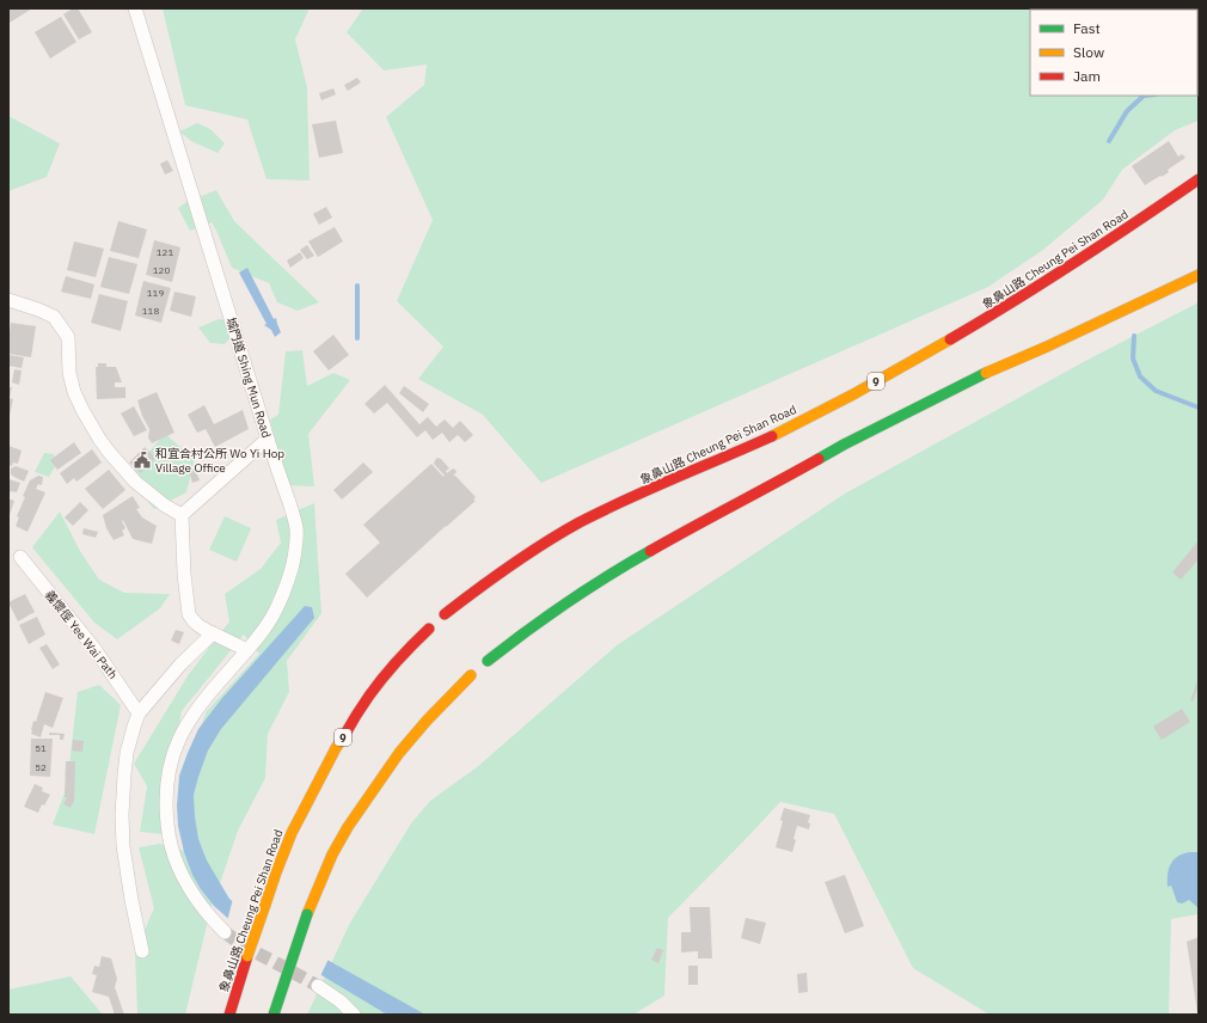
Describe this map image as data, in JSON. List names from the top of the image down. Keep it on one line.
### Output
{"streets":{"highway":["象鼻山路 Cheung Pei Shan Road","9"],"street":["城門道 Shing Mun Road","義懷徑 Yee Wai Path"]},"places":{"public building":["和宜合村公所 Wo Yi Hop Village Office"]},"house_numbers":["121","120","119","118","51","52"],"legend":["Fast","Slow","Jam"]}
